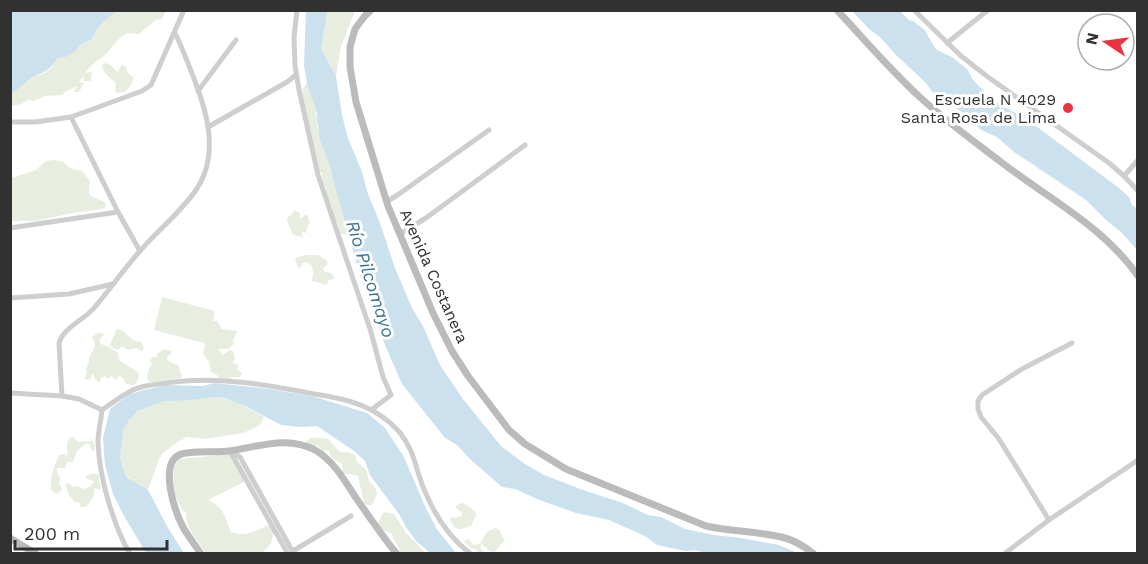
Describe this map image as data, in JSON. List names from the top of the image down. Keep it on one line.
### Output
{"streets":{"street":["Avenida Costanera"]},"water":["Río Pilcomayo"],"places":["Escuela N 4029 Santa Rosa de Lima"],"scale_bar":"200 m","north":"left"}
